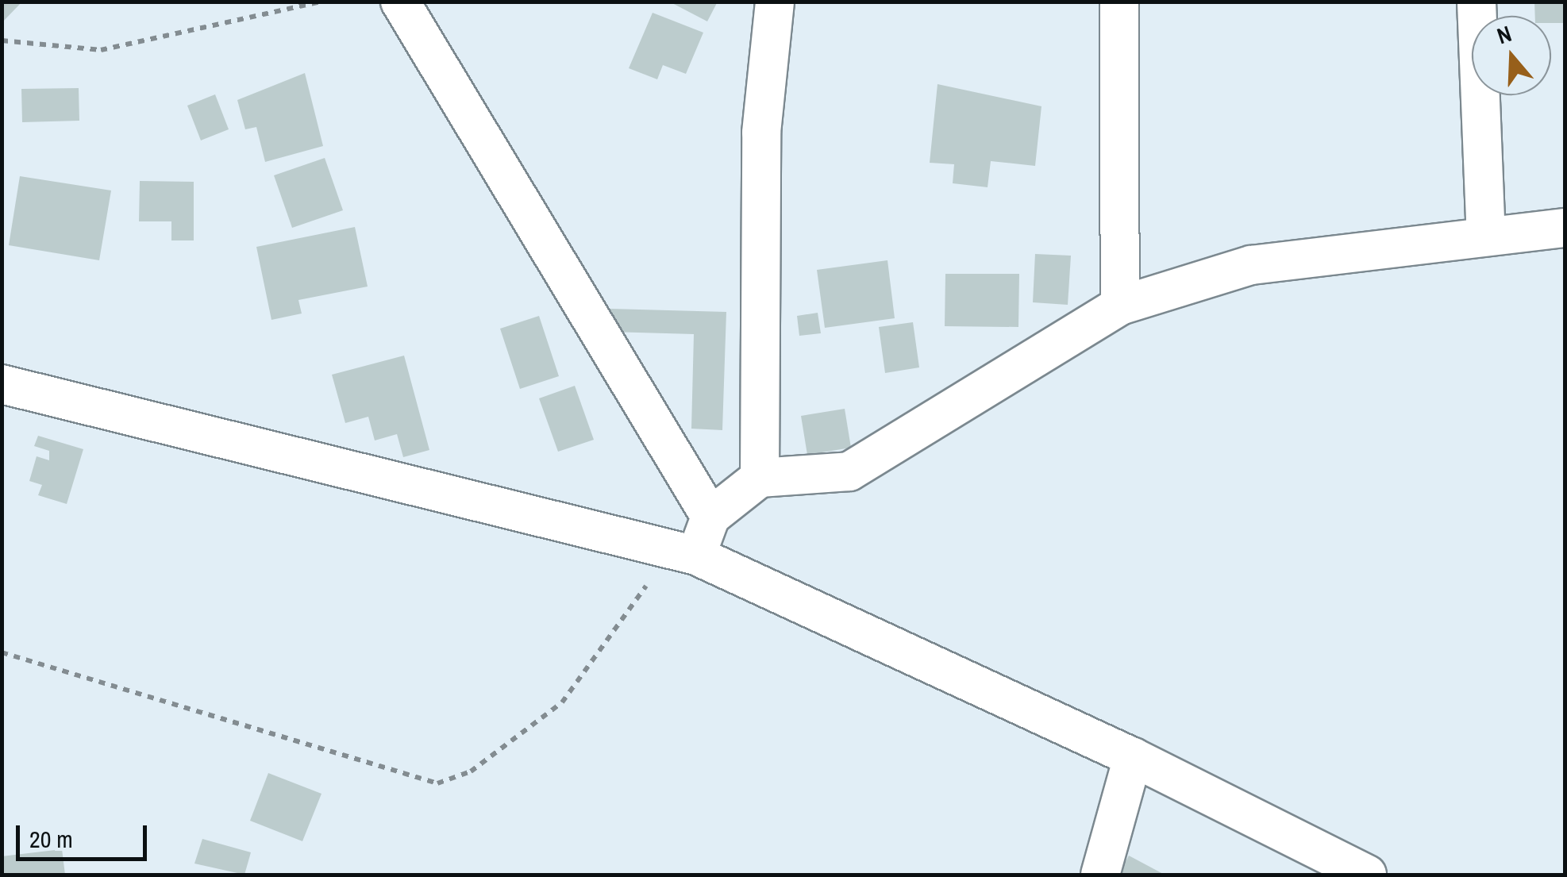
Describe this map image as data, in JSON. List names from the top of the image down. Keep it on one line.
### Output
{"scale_bar":"20 m","north":"top"}
